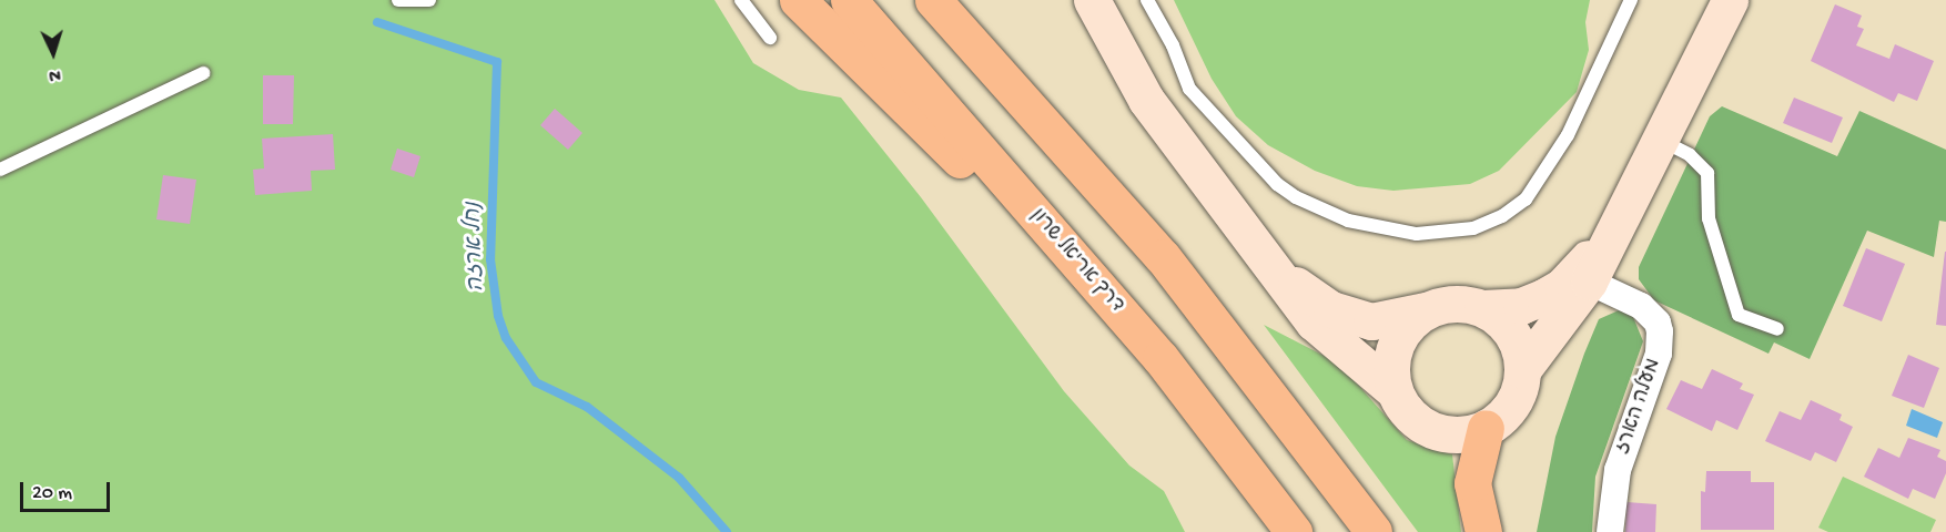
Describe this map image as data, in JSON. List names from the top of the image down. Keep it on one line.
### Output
{"streets":{"highway":["דרך אריאל שרון"],"street":["מעלה הארז"]},"water":["נחל ארזה"],"scale_bar":"20 m","north":"bottom"}
